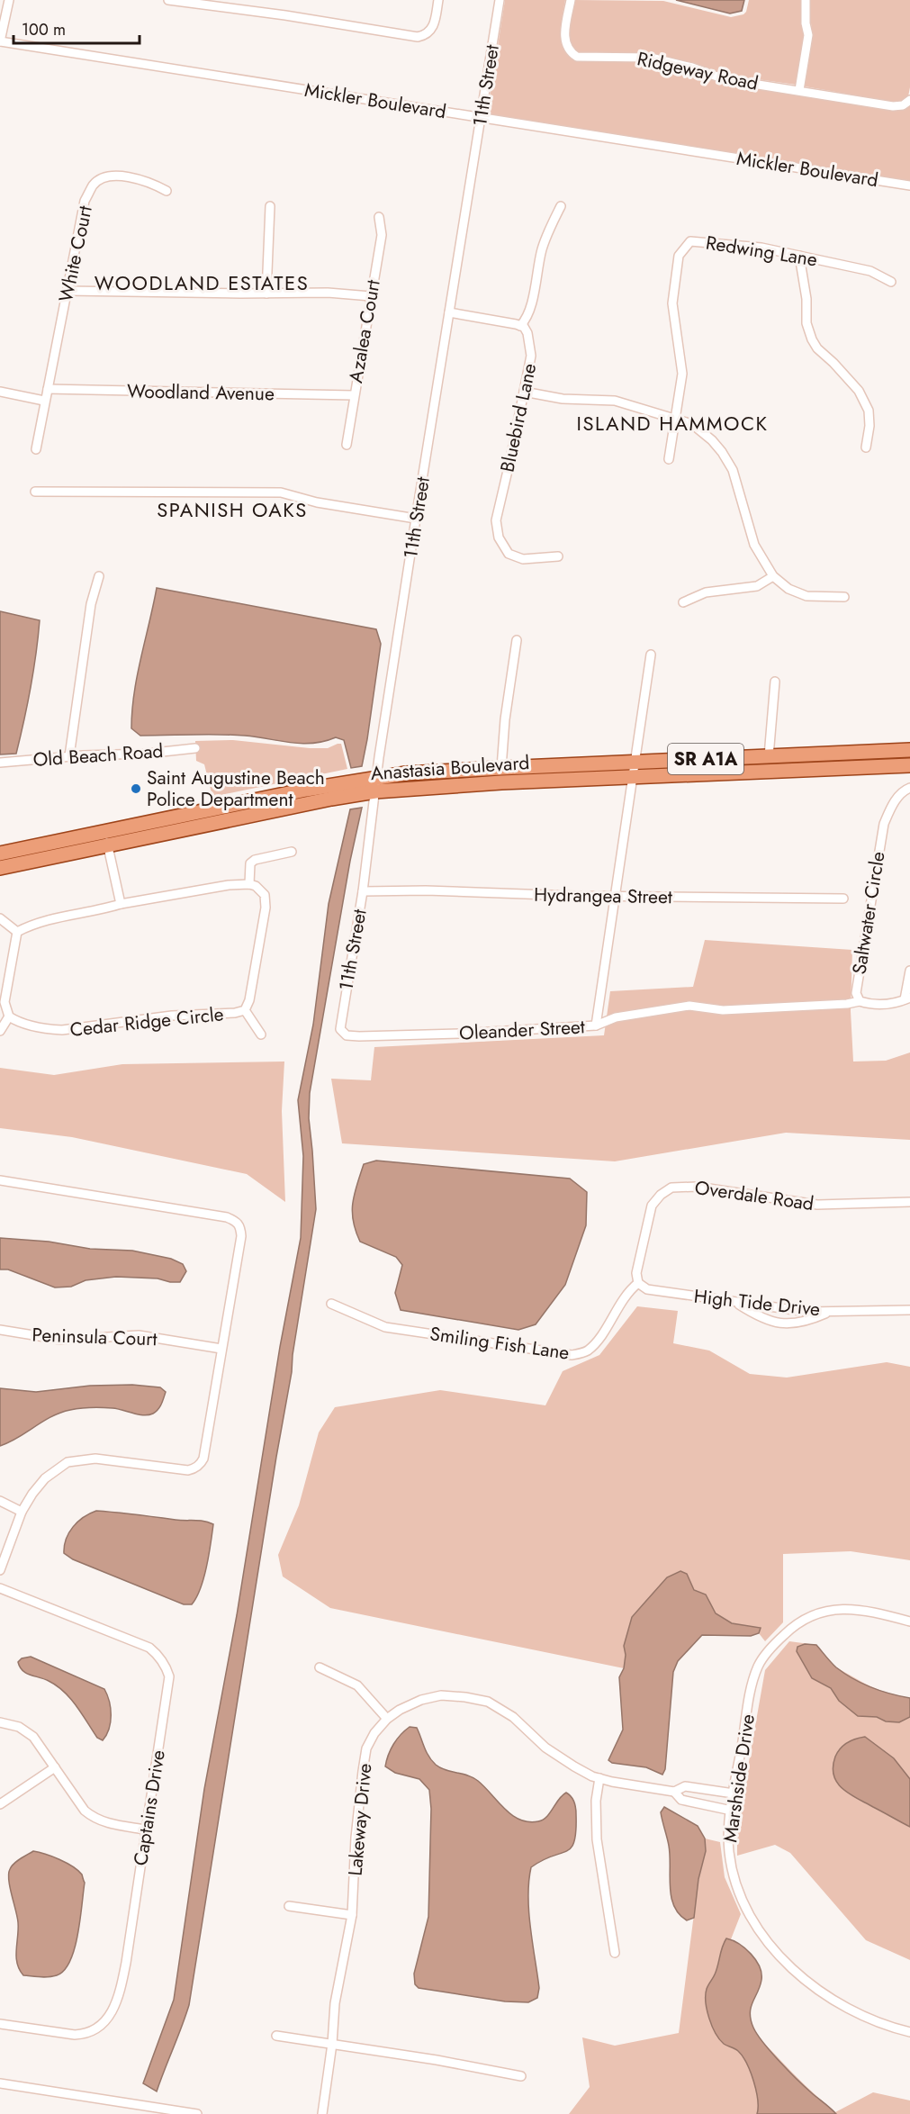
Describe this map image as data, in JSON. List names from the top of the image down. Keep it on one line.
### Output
{"streets":{"main road":["SR A1A","Anastasia Boulevard"],"street":["Ridgeway Road","11th Street","Mickler Boulevard","Redwing Lane","White Court","Azalea Court","Woodland Avenue","Bluebird Lane","Old Beach Road","Hydrangea Street","Saltwater Circle","Cedar Ridge Circle","Oleander Street","Overdale Road","High Tide Drive","Peninsula Court","Smiling Fish Lane","Marshside Drive","Captains Drive","Lakeway Drive"]},"crossings":[["11th Street","Mickler Boulevard"],["11th Street","Anastasia Boulevard"],["11th Street","Hydrangea Street"],["11th Street","Oleander Street"],["White Court","Woodland Avenue"],["Azalea Court","Woodland Avenue"],["Saltwater Circle","Oleander Street"],["Overdale Road","High Tide Drive"],["Overdale Road","Smiling Fish Lane"],["High Tide Drive","Smiling Fish Lane"],["Marshside Drive","Lakeway Drive"]],"districts":["WOODLAND ESTATES","ISLAND HAMMOCK","SPANISH OAKS"],"places":["Saint Augustine Beach Police Department"],"scale_bar":"100 m"}
